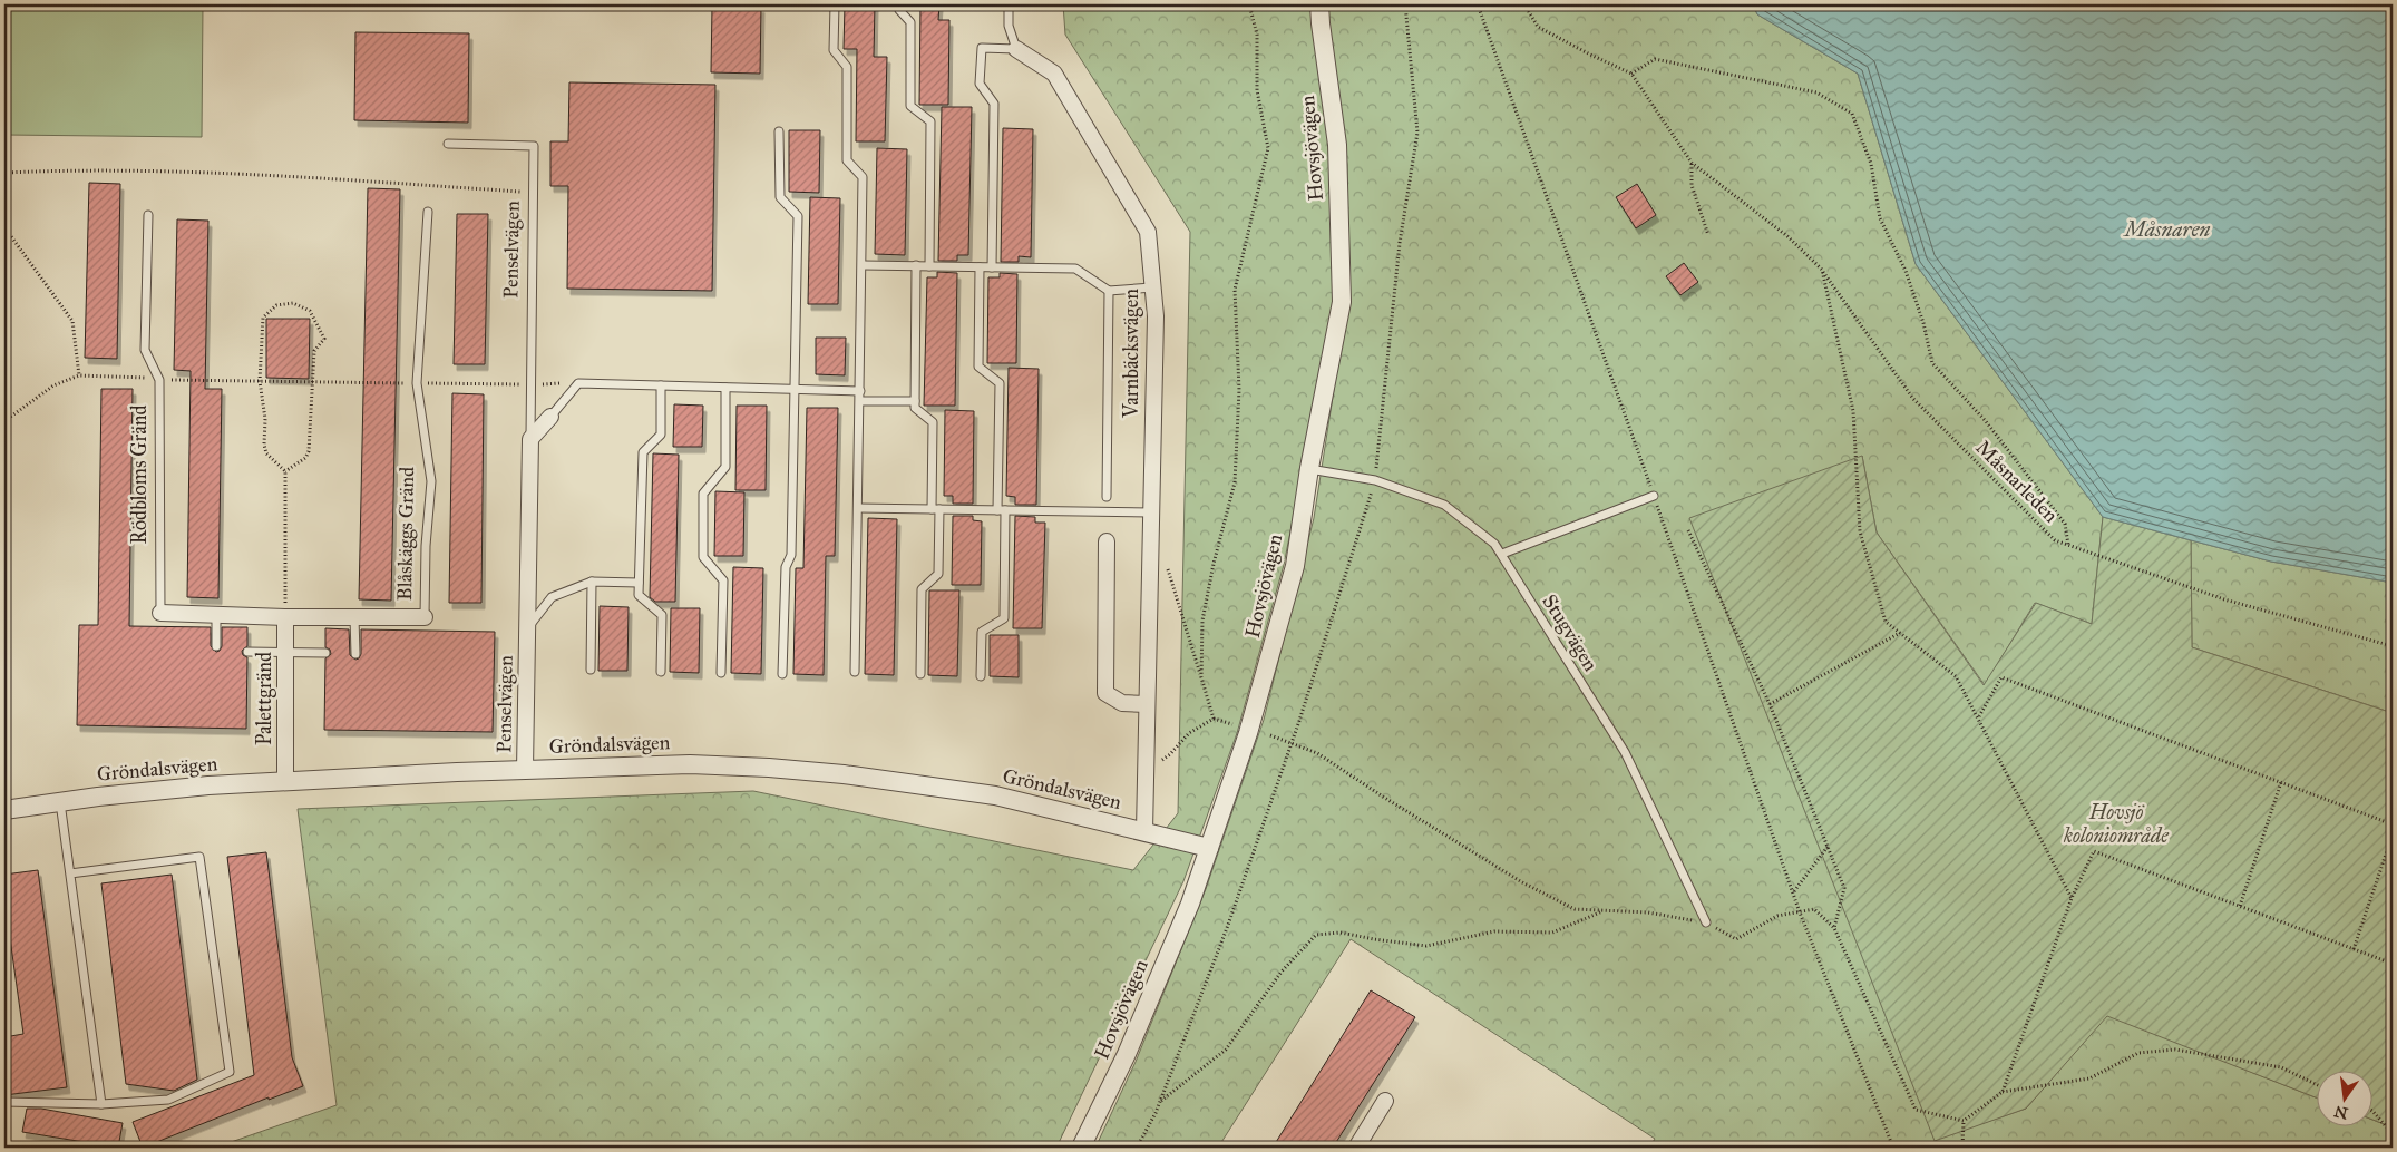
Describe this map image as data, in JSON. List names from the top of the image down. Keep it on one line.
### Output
{"streets":{"street":["Hovsjövägen","Penselvägen","Varnbäcksvägen","Rödbloms Gränd","Blåskäggs Gränd","Palettgränd","Gröndalsvägen"],"lane":["Stugvägen"],"path":["Måsnarleden"]},"crossings":[["Hovsjövägen","Stugvägen"],["Hovsjövägen","Gröndalsvägen"],["Penselvägen","Gröndalsvägen"],["Varnbäcksvägen","Gröndalsvägen"],["Rödbloms Gränd","Blåskäggs Gränd"],["Rödbloms Gränd","Palettgränd"],["Blåskäggs Gränd","Palettgränd"],["Palettgränd","Gröndalsvägen"]],"water":["Måsnaren"],"parks":["Hovsjö koloniområde"],"north":"bottom"}
